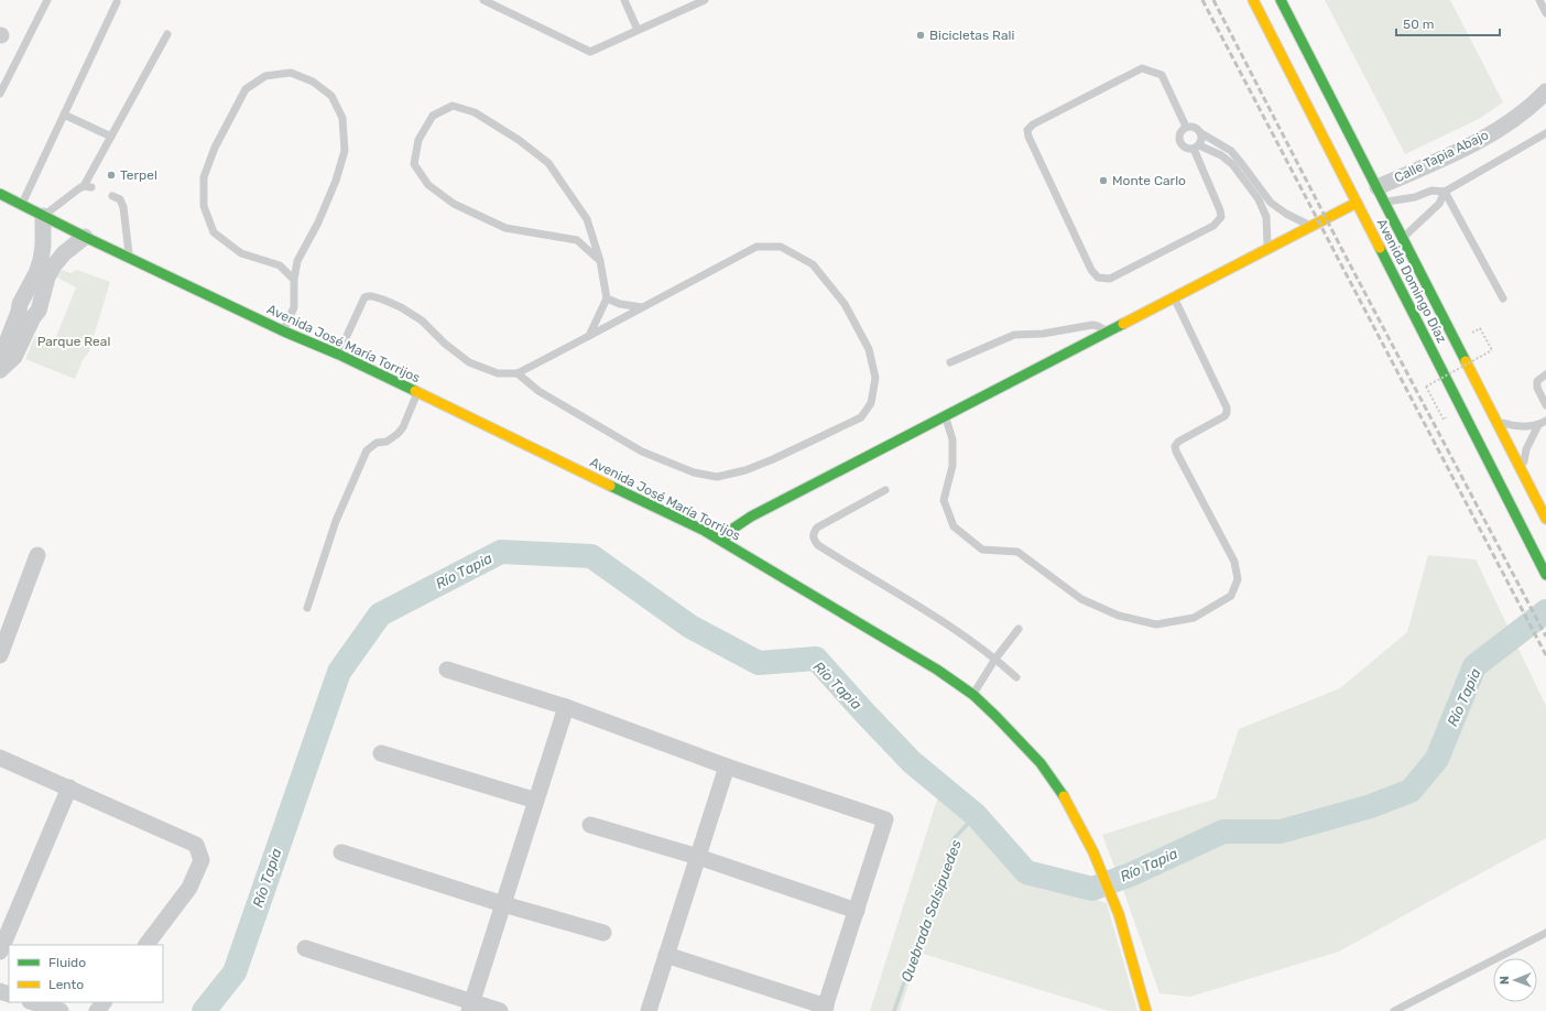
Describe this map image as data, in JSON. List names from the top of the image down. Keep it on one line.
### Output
{"streets":{"main road":["Avenida Domingo Díaz","Avenida José María Torrijos"],"street":["Calle Tapia Abajo"]},"crossings":[["Calle Tapia Abajo","Avenida Domingo Díaz"]],"water":["Río Tapia","Quebrada Salsipuedes"],"parks":["Parque Real"],"places":["Bicicletas Rali","Terpel","Monte Carlo"],"legend":["Fluido","Lento"],"scale_bar":"50 m","north":"left"}
